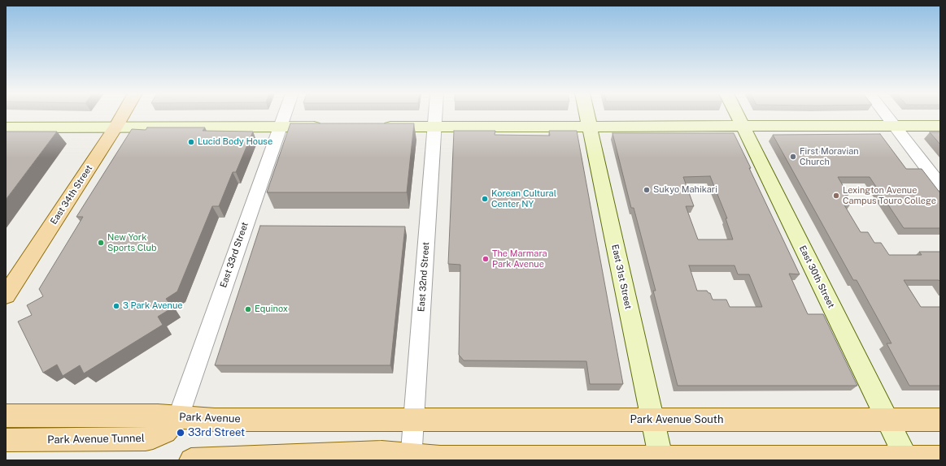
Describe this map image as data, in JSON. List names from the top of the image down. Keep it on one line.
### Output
{"streets":{"main road":["East 34th Street","East 31st Street","East 30th Street","Park Avenue","Park Avenue South","Park Avenue Tunnel"],"street":["East 33rd Street","East 32nd Street"]},"crossings":[["East 33rd Street","Park Avenue"],["East 33rd Street","Park Avenue Tunnel"],["East 32nd Street","Park Avenue"],["East 32nd Street","Park Avenue South"],["East 31st Street","Park Avenue South"],["East 30th Street","Park Avenue South"],["Park Avenue","Park Avenue South"],["Park Avenue","Park Avenue Tunnel"]],"places":["Lucid Body House","First Moravian Church","Sukyo Mahikari","Lexington Avenue Campus Touro College","Korean Cultural Center NY","New York Sports Club","The Marmara Park Avenue","3 Park Avenue","Equinox","33rd Street"]}
